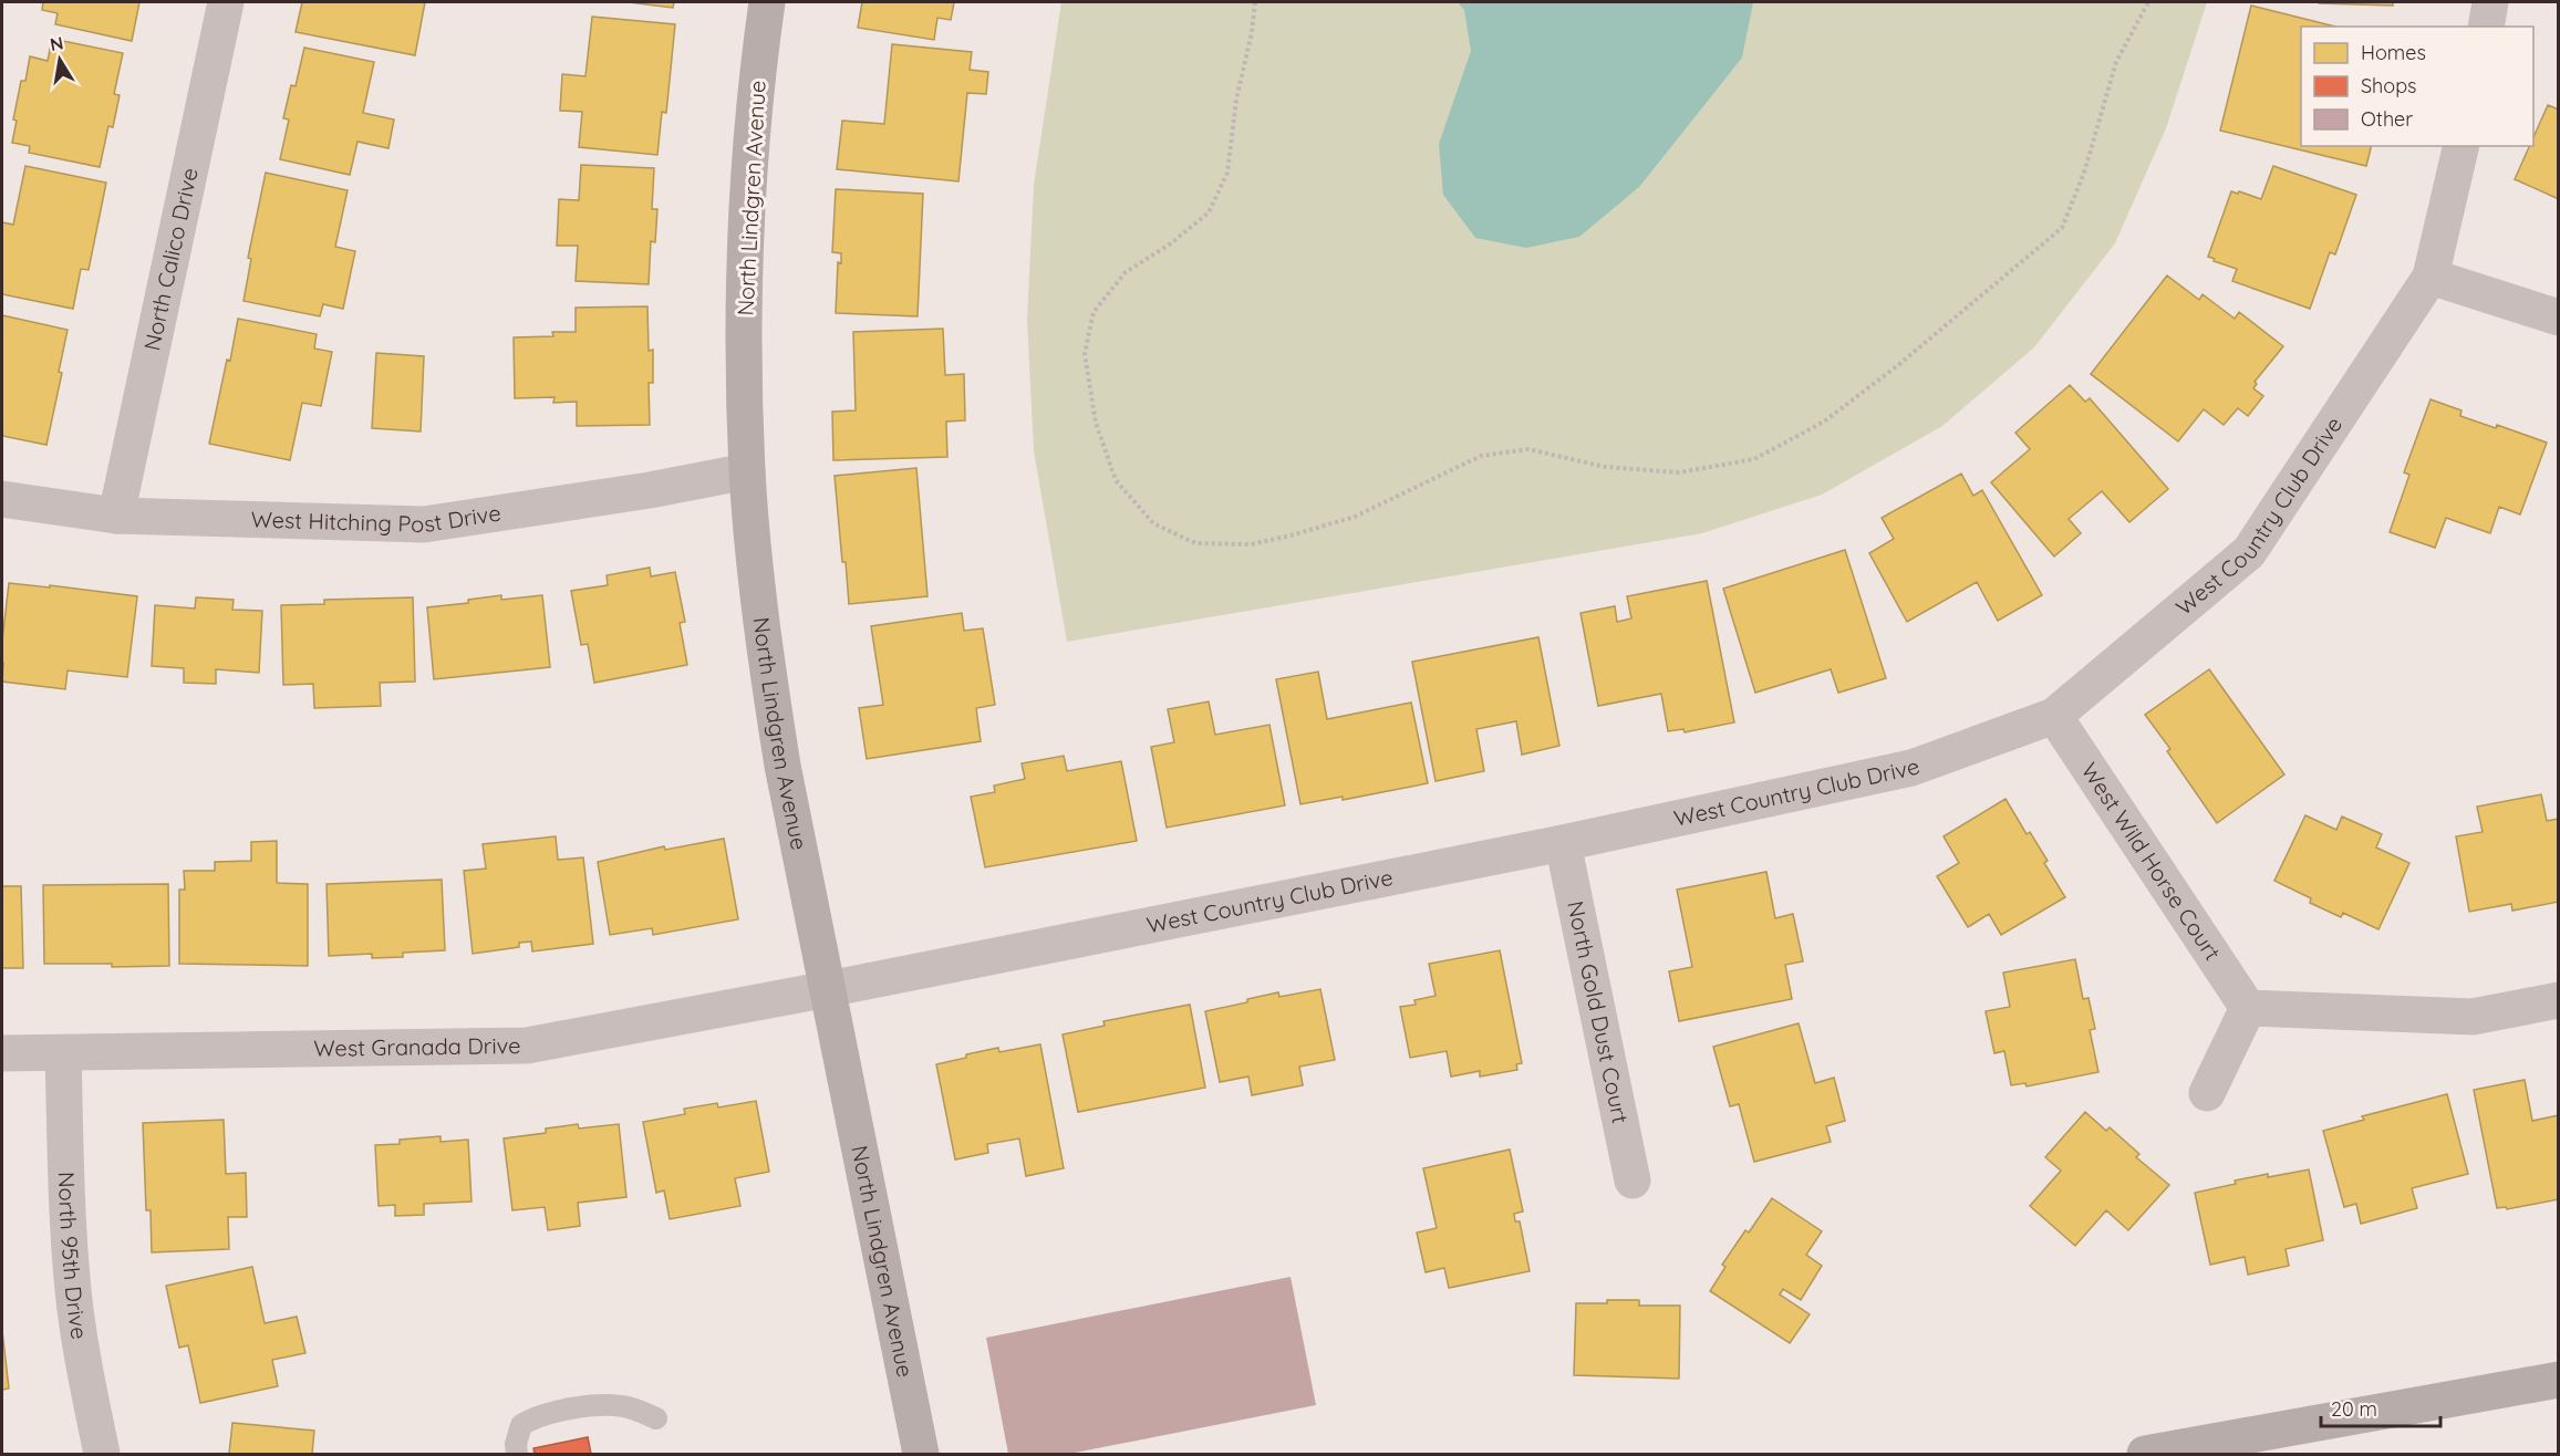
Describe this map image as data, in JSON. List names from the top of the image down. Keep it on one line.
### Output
{"streets":{"street":["North Lindgren Avenue","North Calico Drive","West Country Club Drive","West Hitching Post Drive","West Wild Horse Court","North Gold Dust Court","West Granada Drive","North 95th Drive"]},"crossings":[["North Lindgren Avenue","West Country Club Drive"],["North Lindgren Avenue","West Hitching Post Drive"],["North Lindgren Avenue","West Granada Drive"],["North Calico Drive","West Hitching Post Drive"],["West Country Club Drive","West Wild Horse Court"],["West Country Club Drive","North Gold Dust Court"],["West Country Club Drive","West Granada Drive"],["West Granada Drive","North 95th Drive"]],"legend":["Homes","Shops","Other"],"scale_bar":"20 m","north":"top"}
